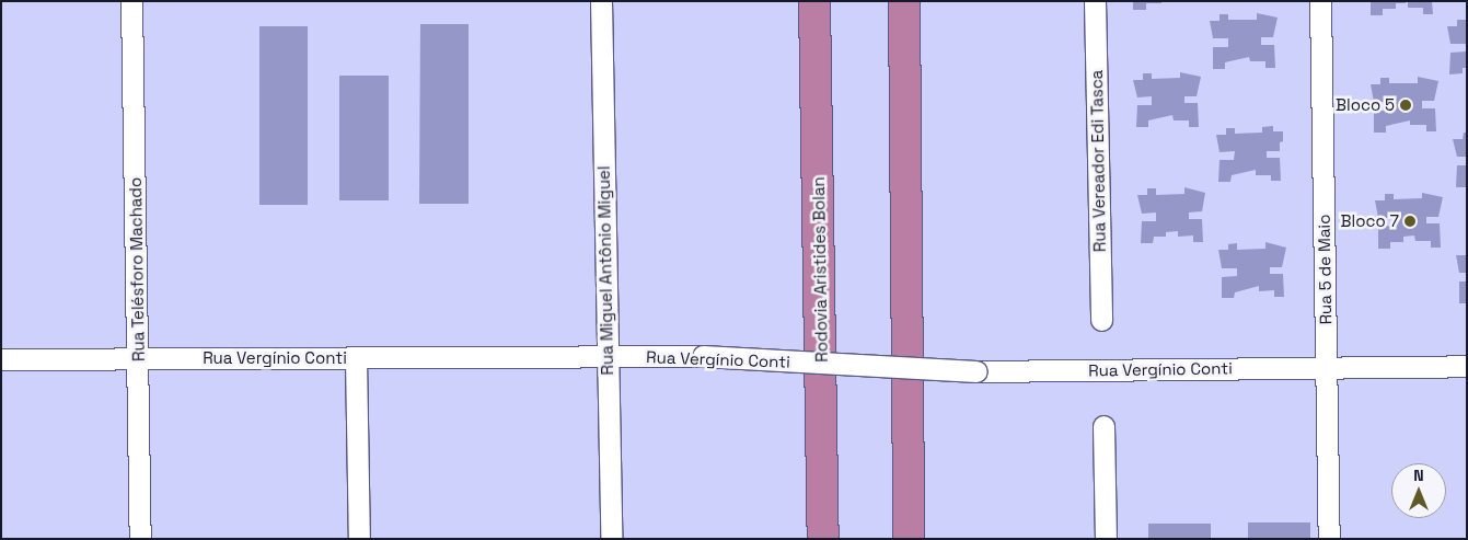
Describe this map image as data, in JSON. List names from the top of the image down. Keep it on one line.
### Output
{"streets":{"highway":["Rodovia Aristides Bolan"],"street":["Rua Vereador Edi Tasca","Rua Telésforo Machado","Rua 5 de Maio","Rua Miguel Antônio Miguel","Rua Vergínio Conti"]},"crossings":[["Rua Telésforo Machado","Rua Vergínio Conti"],["Rua 5 de Maio","Rua Vergínio Conti"],["Rua Miguel Antônio Miguel","Rua Vergínio Conti"]],"places":["Bloco 5","Bloco 7"],"north":"top"}
